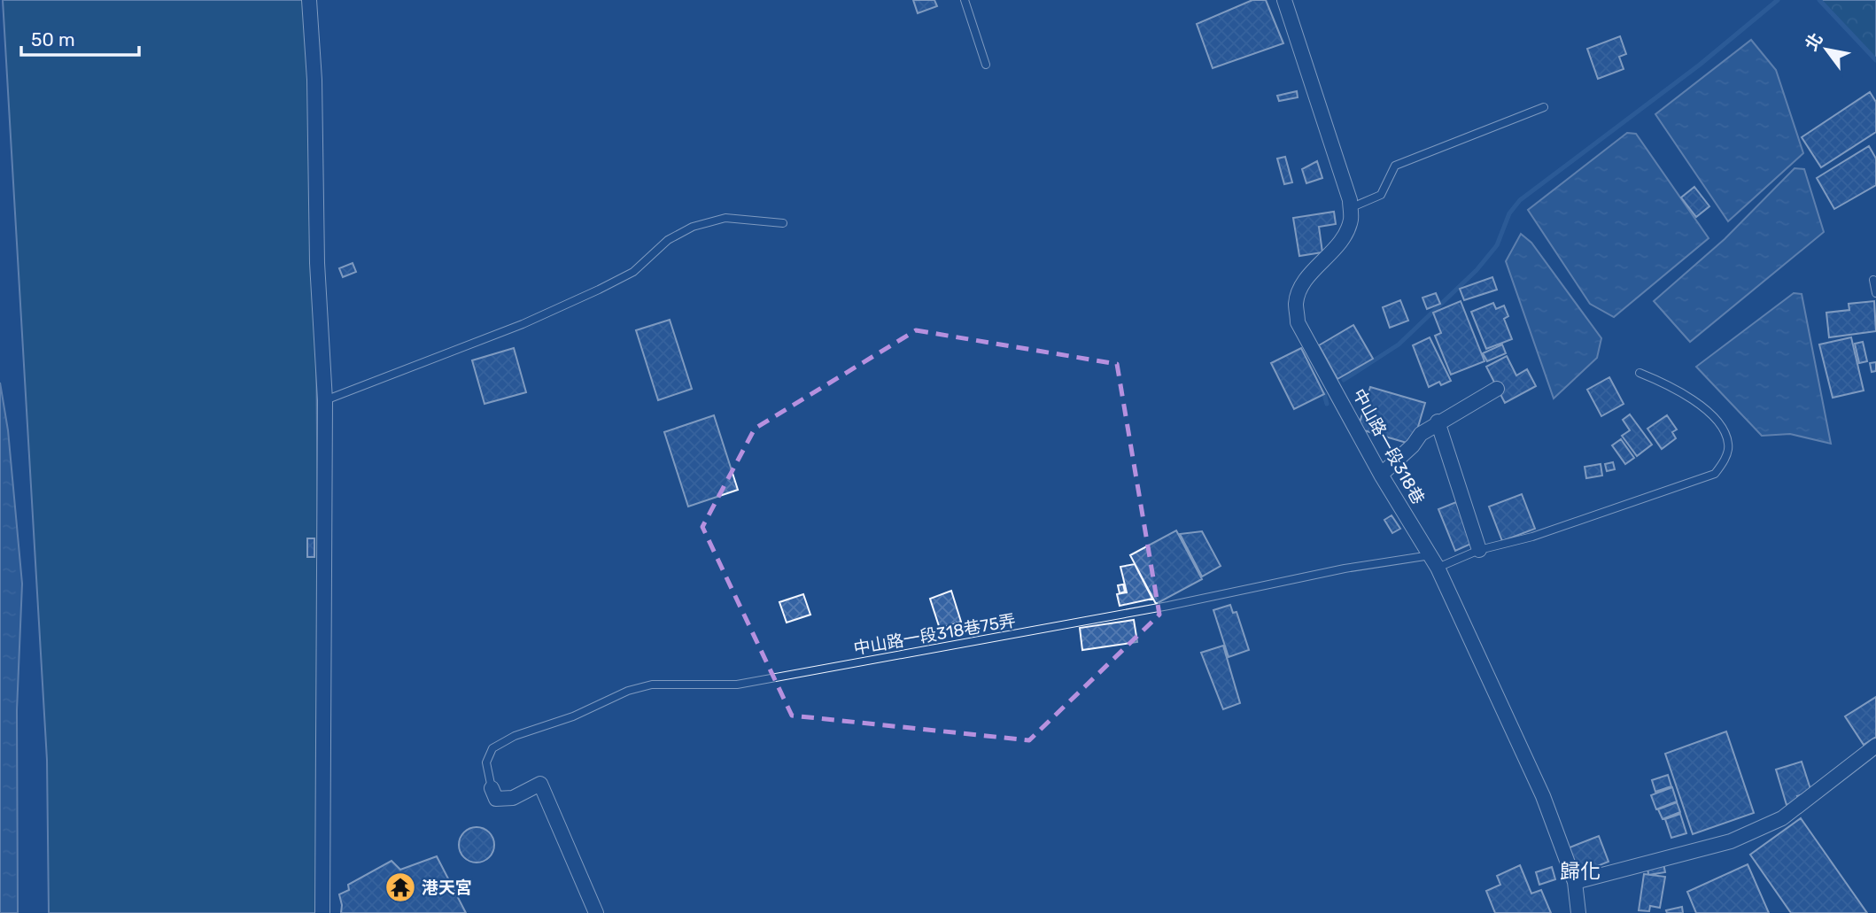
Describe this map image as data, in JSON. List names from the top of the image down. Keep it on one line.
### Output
{"streets":{"street":["中山路一段318巷"],"lane":["中山路一段318巷75弄"]},"crossings":[["中山路一段318巷","中山路一段318巷75弄"]],"districts":["歸化"],"places":{"temple":["港天宮"]},"scale_bar":"50 m","north":"top left"}
